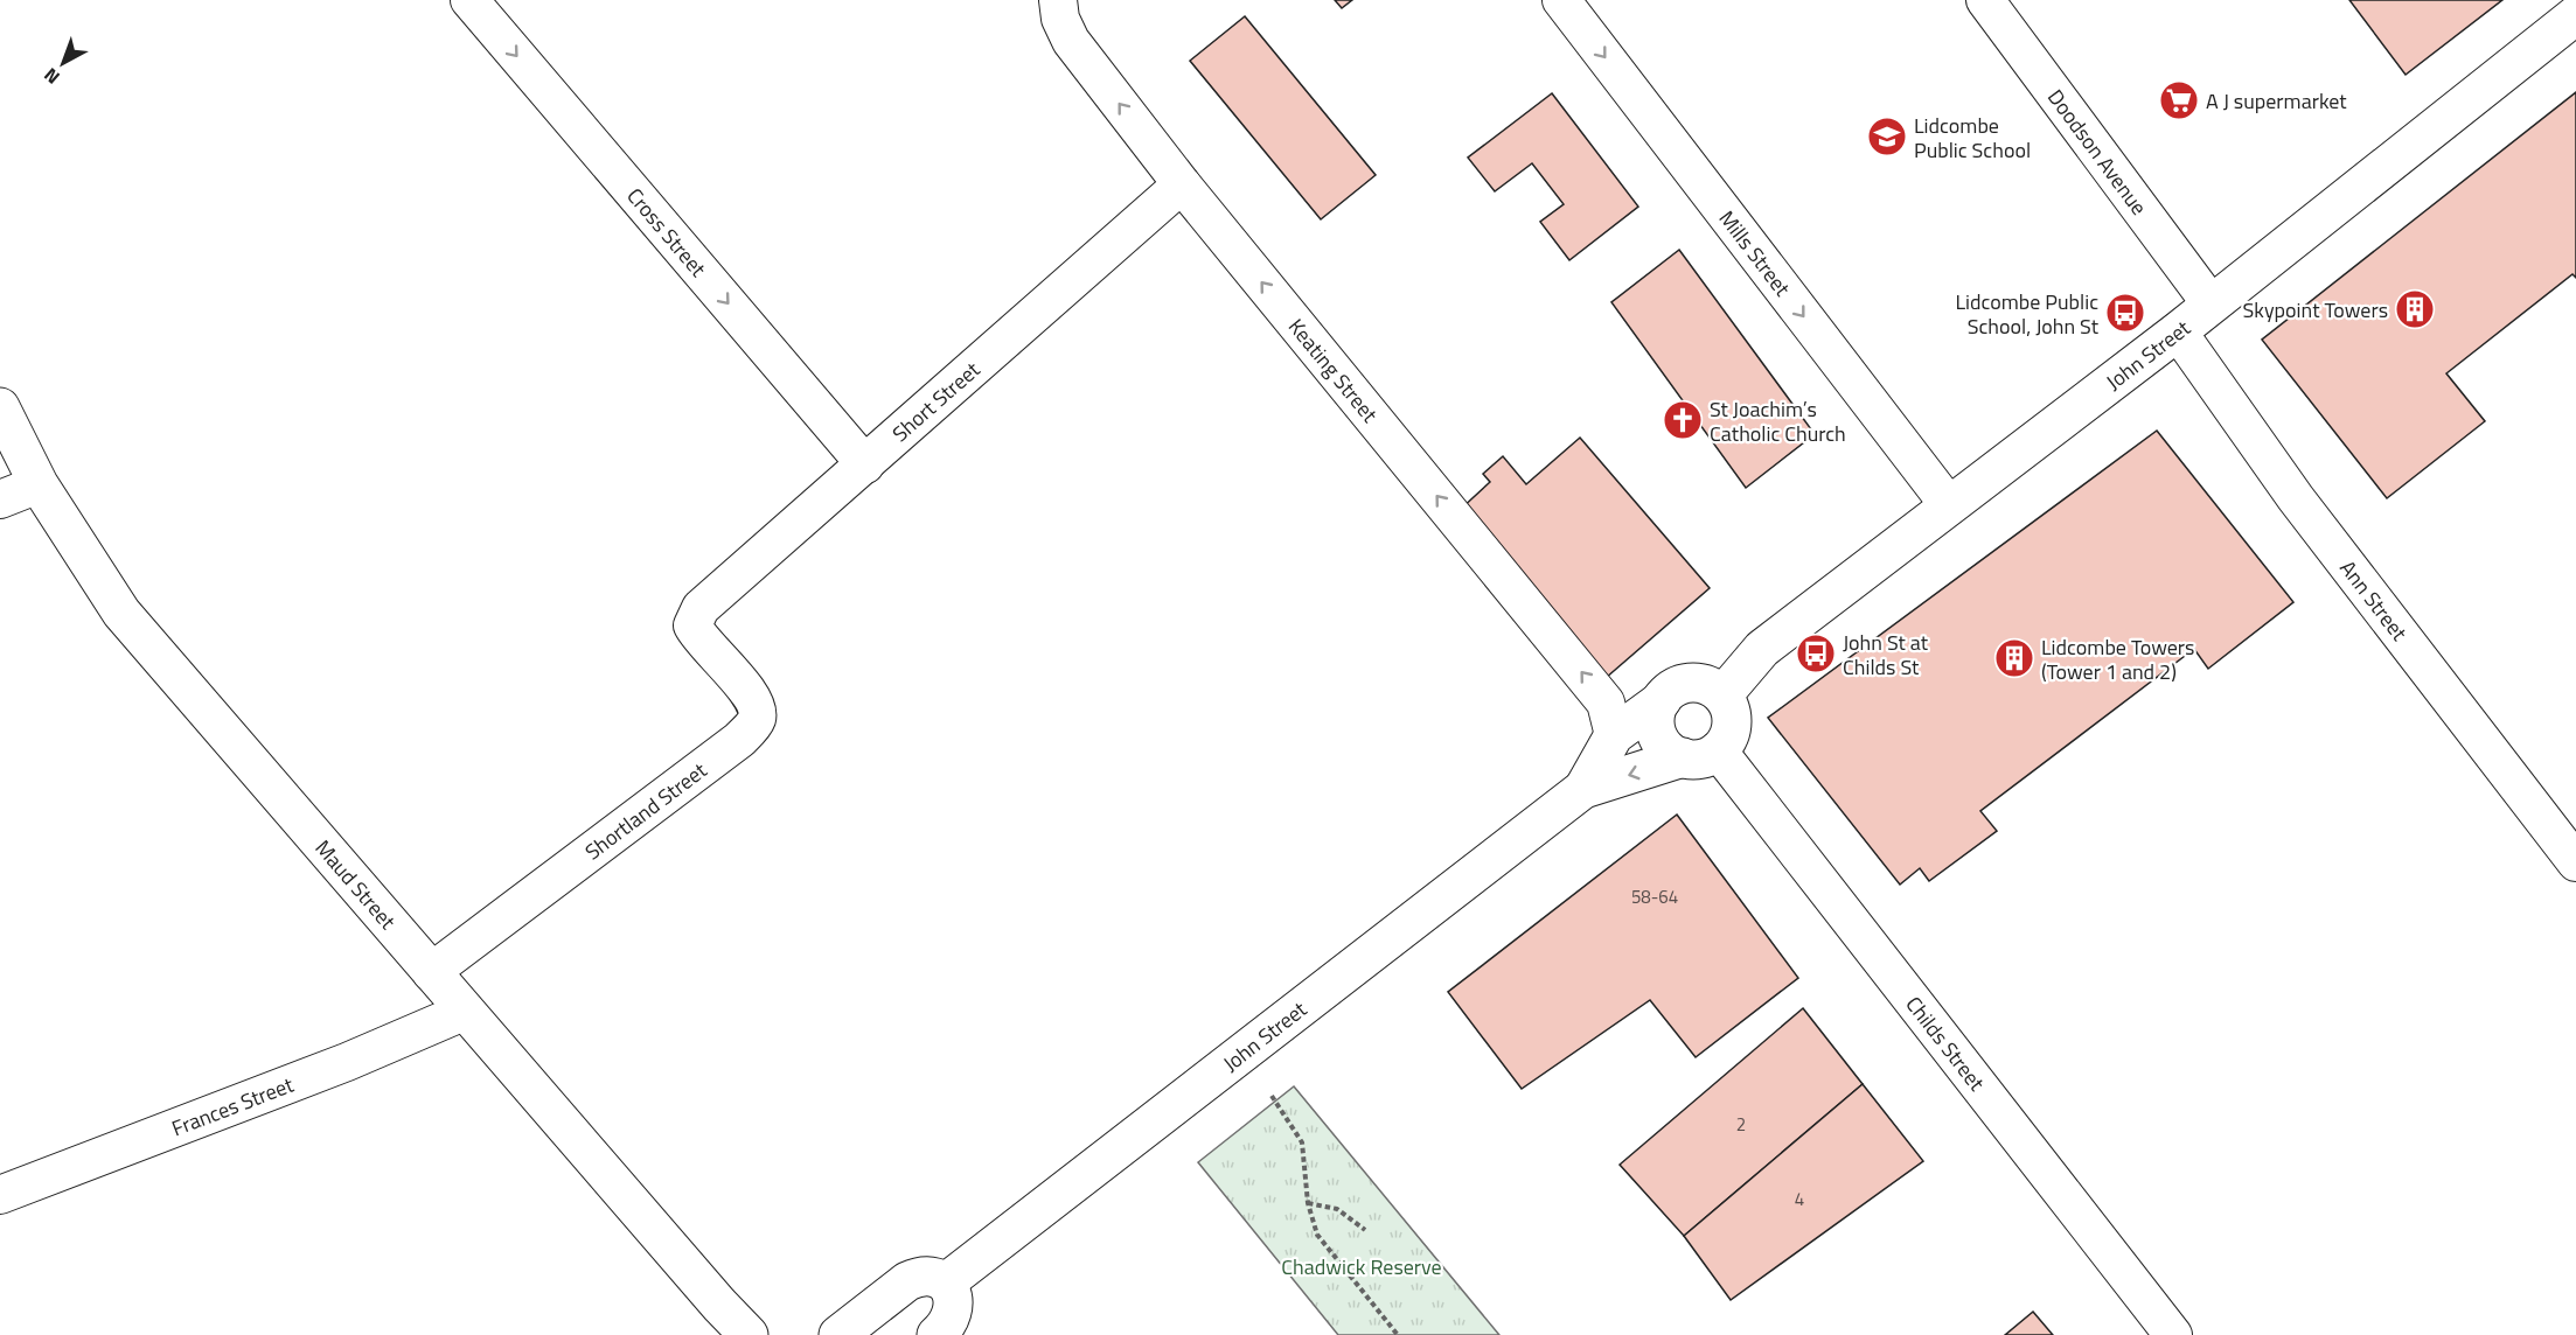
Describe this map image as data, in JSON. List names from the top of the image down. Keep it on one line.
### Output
{"streets":{"street":["Doodson Avenue","Cross Street","Mills Street","John Street","Keating Street","Short Street","Ann Street","Shortland Street","Maud Street","Childs Street","Frances Street"]},"crossings":[["Doodson Avenue","John Street"],["Cross Street","Short Street"],["Mills Street","John Street"],["John Street","Keating Street"],["John Street","Ann Street"],["John Street","Childs Street"],["Keating Street","Short Street"],["Short Street","Shortland Street"],["Shortland Street","Maud Street"],["Maud Street","Frances Street"]],"one_way":["Cross Street","Mills Street","Keating Street"],"parks":["Chadwick Reserve"],"places":{"supermarket":["A J supermarket"],"school or university":["Lidcombe Public School"],"building":["Skypoint Towers","Lidcombe Towers (Tower 1 and 2)"],"bus stop":["Lidcombe Public School, John St","John St at Childs St"],"church":["St Joachim’s Catholic Church"]},"house_numbers":["58-64","2","4"],"north":"bottom left"}
